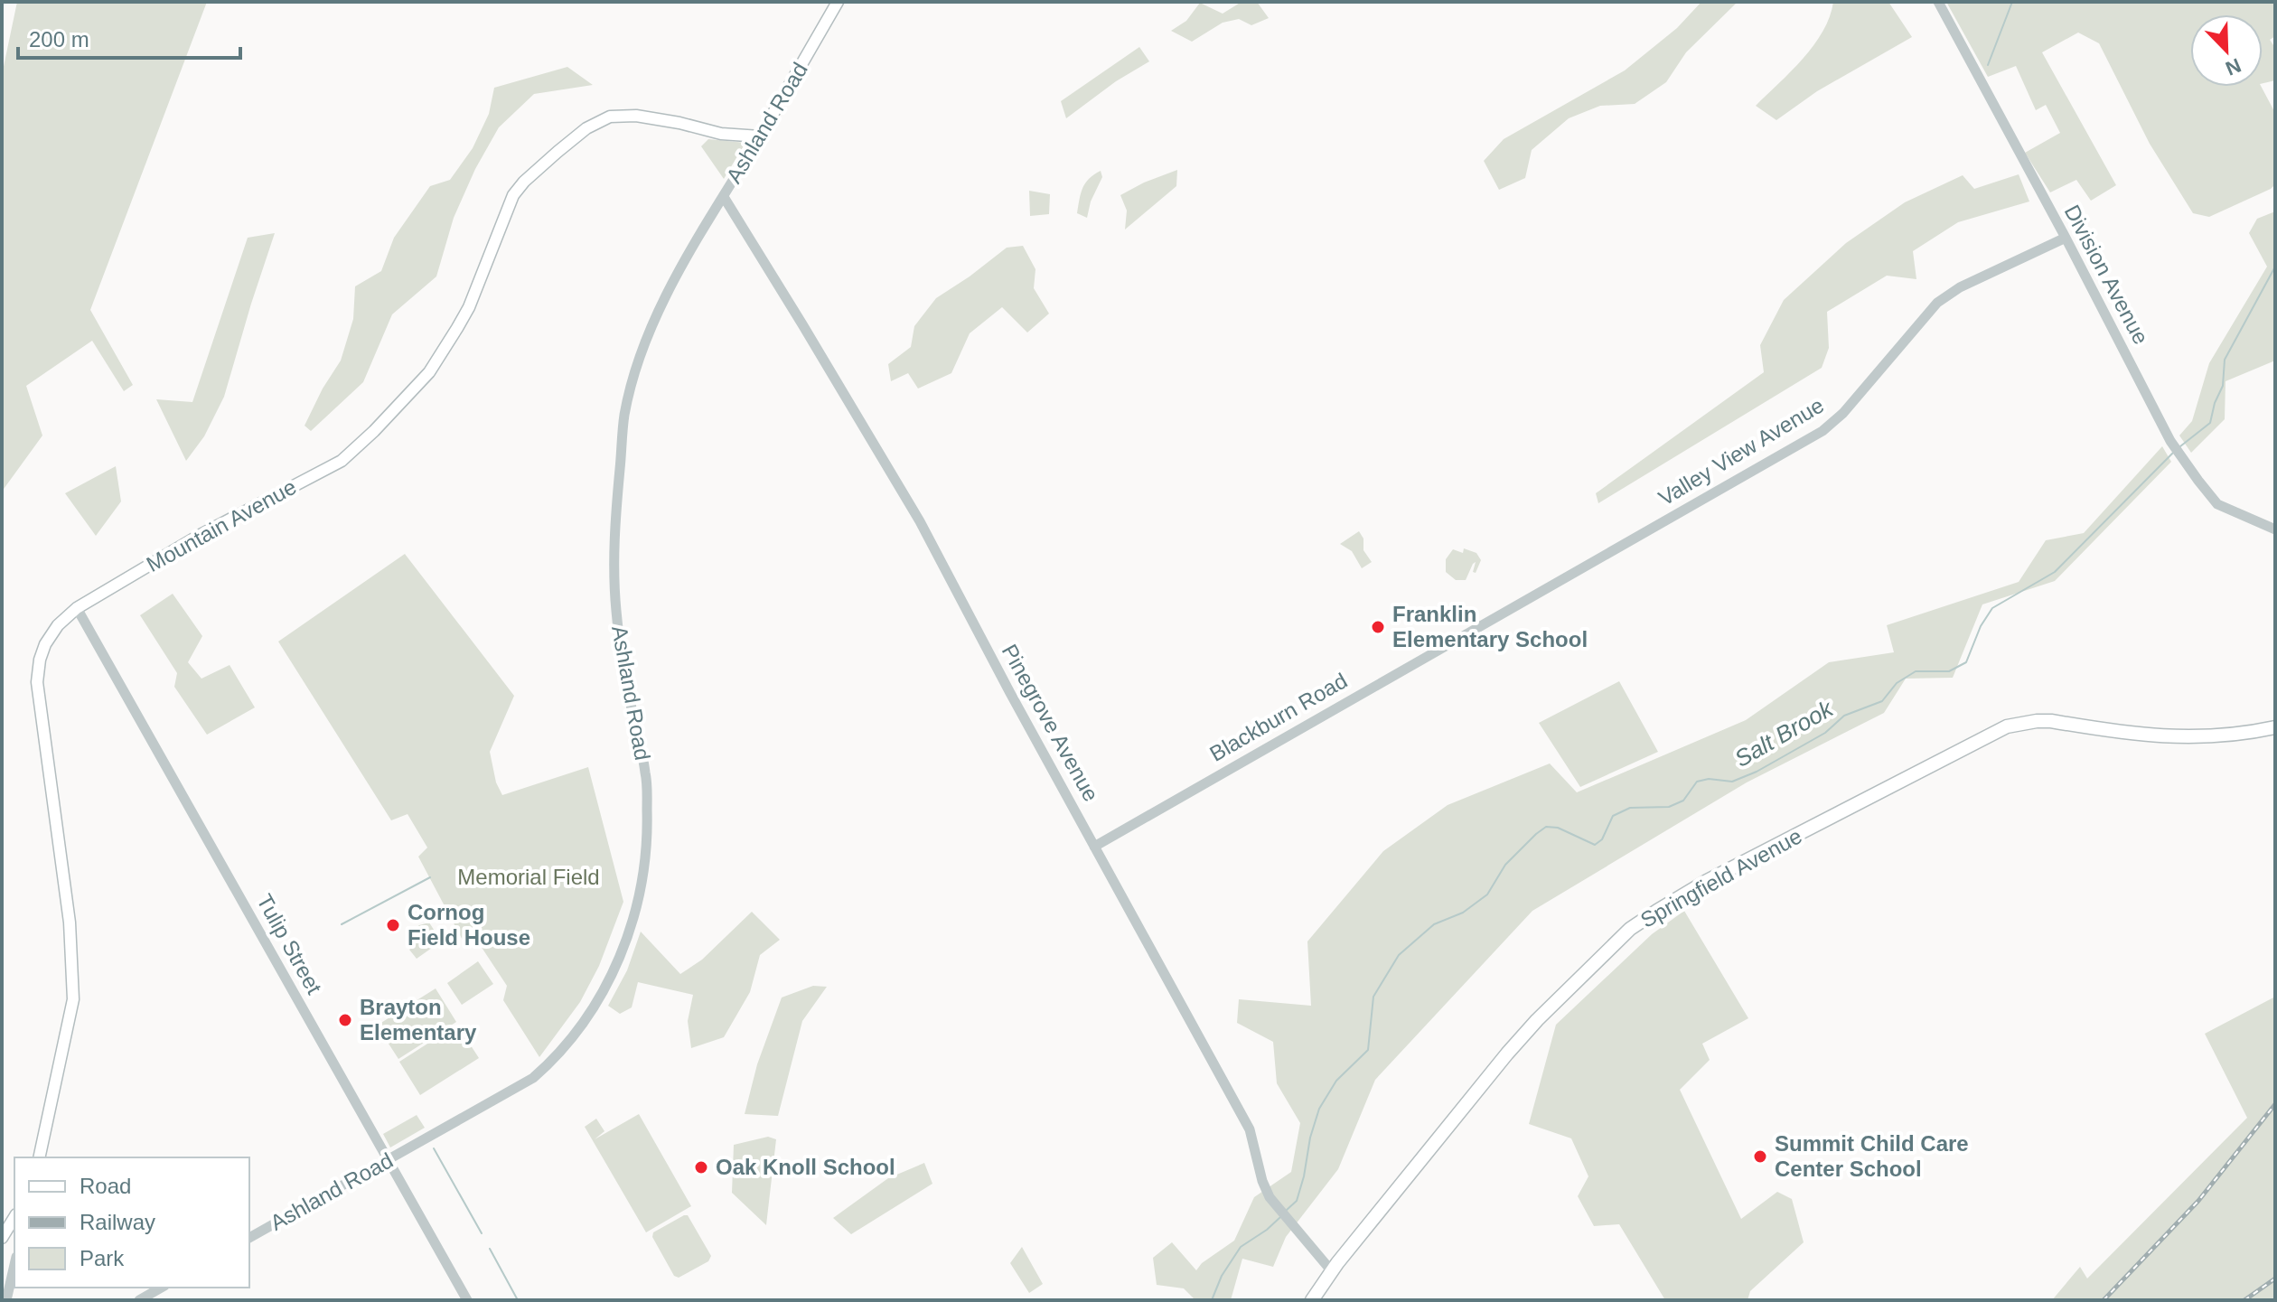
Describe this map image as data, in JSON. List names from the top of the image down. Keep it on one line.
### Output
{"streets":{"main road":["Ashland Road","Mountain Avenue","Springfield Avenue"],"street":["Division Avenue","Valley View Avenue","Blackburn Road","Pinegrove Avenue","Tulip Street"]},"crossings":[["Ashland Road","Mountain Avenue"],["Ashland Road","Pinegrove Avenue"],["Ashland Road","Tulip Street"],["Division Avenue","Valley View Avenue"],["Valley View Avenue","Blackburn Road"],["Mountain Avenue","Tulip Street"],["Blackburn Road","Pinegrove Avenue"],["Pinegrove Avenue","Springfield Avenue"]],"water":["Salt Brook"],"parks":["Memorial Field"],"places":["Franklin Elementary School","Cornog Field House","Brayton Elementary","Summit Child Care Center School","Oak Knoll School"],"legend":["Road","Railway","Park"],"scale_bar":"200 m","north":"bottom right"}
